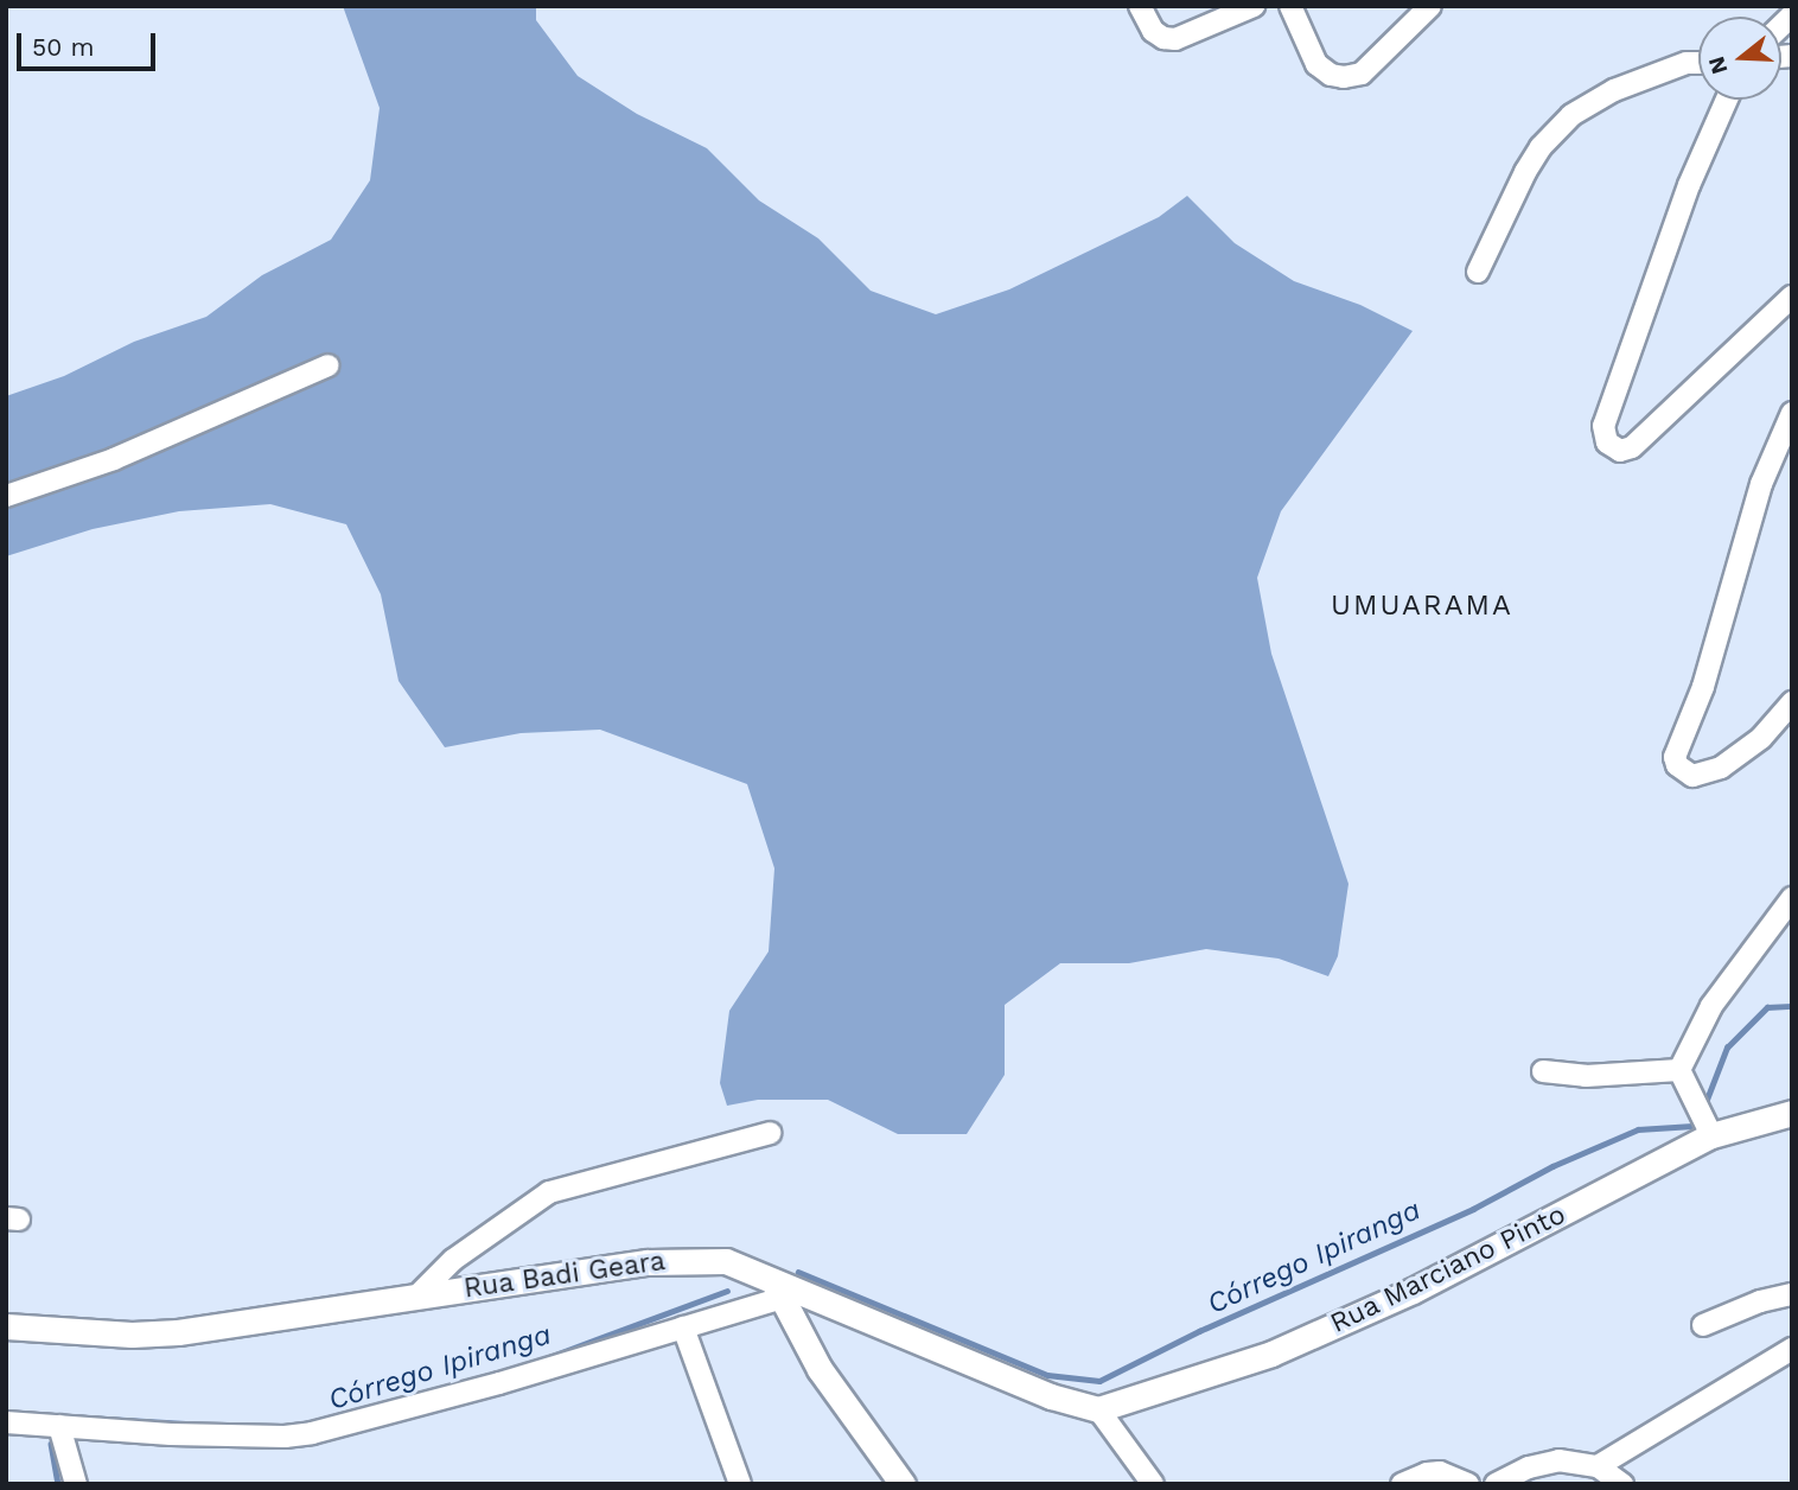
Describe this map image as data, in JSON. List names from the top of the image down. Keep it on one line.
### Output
{"streets":{"street":["Rua Marciano Pinto","Rua Badi Geara"]},"crossings":[["Rua Marciano Pinto","Rua Badi Geara"]],"districts":["UMUARAMA"],"water":["Córrego Ipiranga"],"scale_bar":"50 m","north":"left"}
